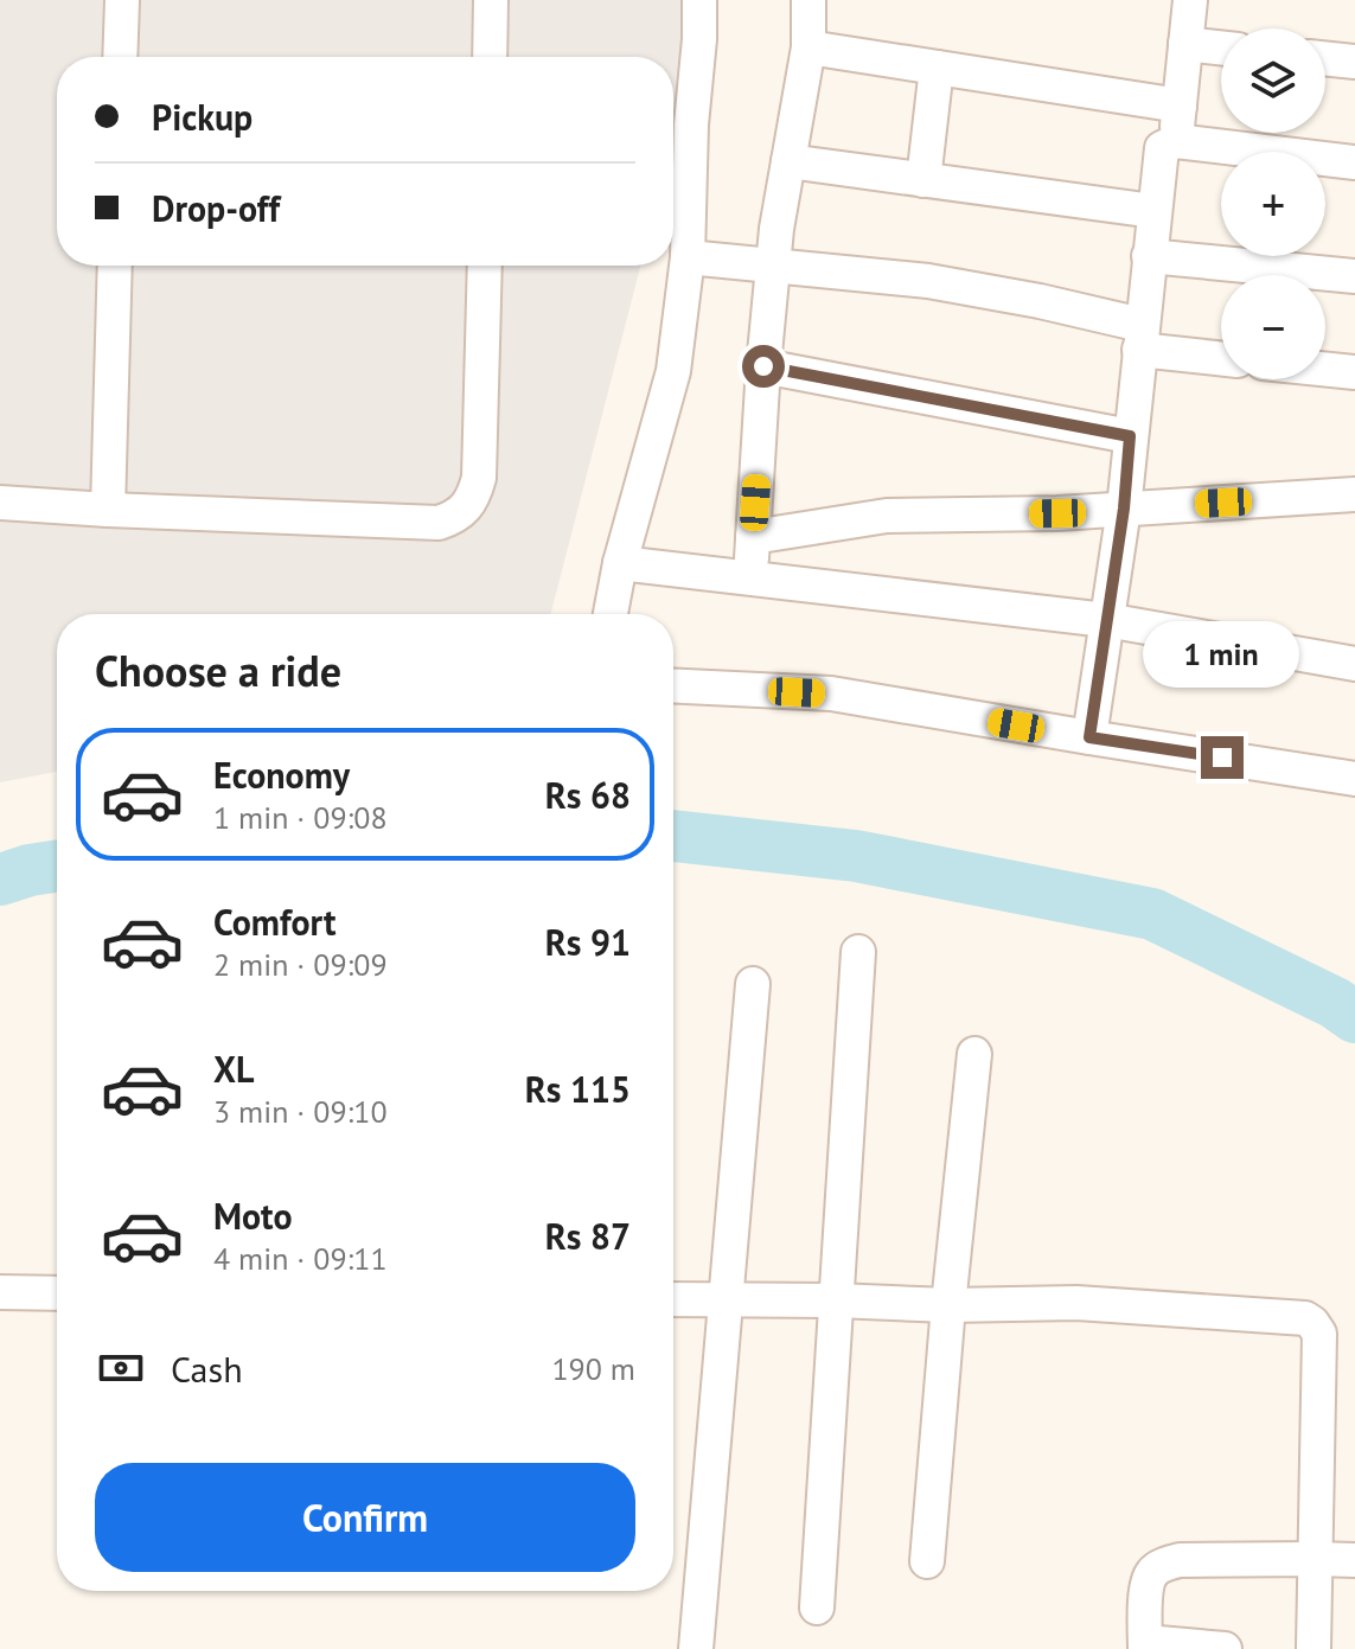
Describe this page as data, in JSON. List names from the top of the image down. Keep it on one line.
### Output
{"page":{"map_buttons":["+","−"],"banner":["Pickup","Drop-off"],"heading":"Choose a ride","bubble":"1 min","list":[{"name":"Economy","note":"1 min · 09:08","value":"Rs 68"},{"name":"Comfort","note":"2 min · 09:09","value":"Rs 91"},{"name":"XL","note":"3 min · 09:10","value":"Rs 115"},{"name":"Moto","note":"4 min · 09:11","value":"Rs 87"}],"pay":["Cash","190 m"],"buttons":"Confirm"}}
